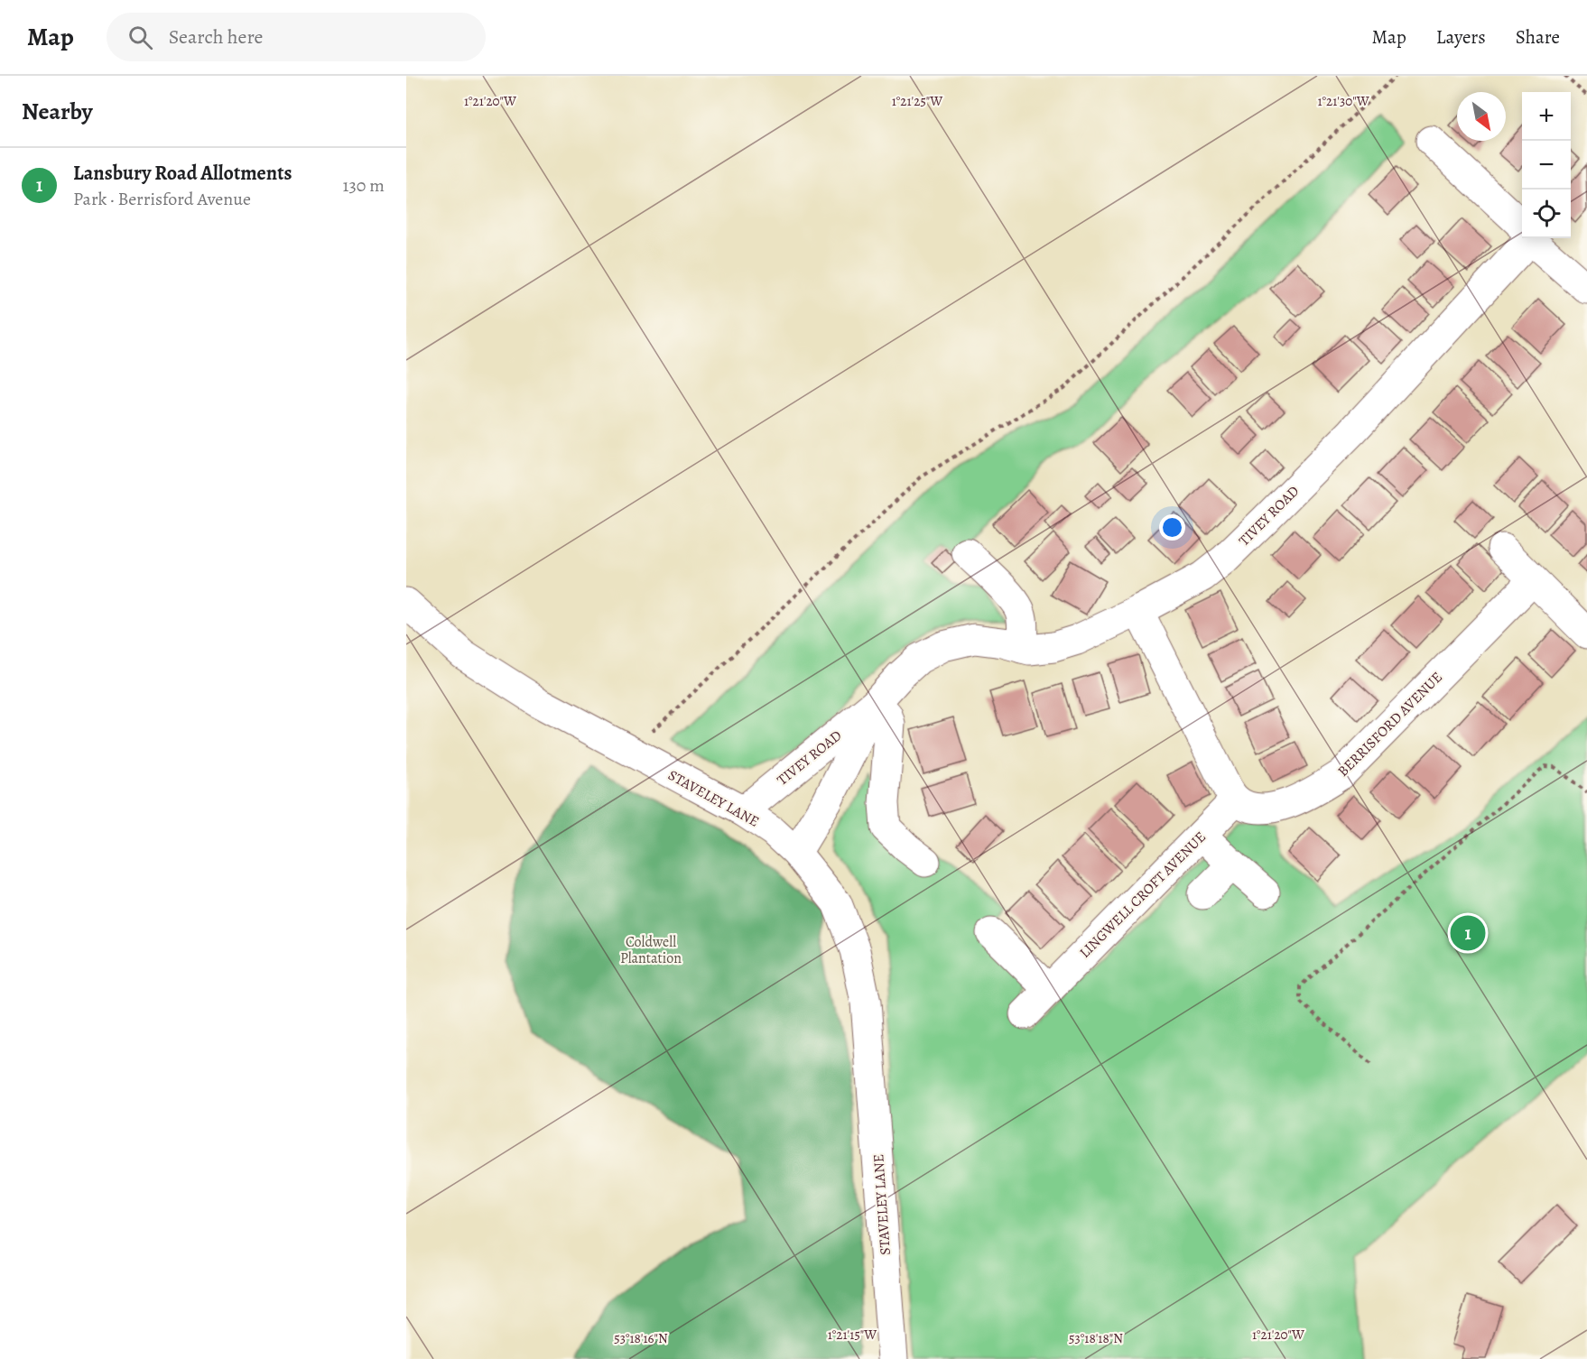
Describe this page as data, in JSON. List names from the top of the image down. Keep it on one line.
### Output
{"streets":{"street":["TIVEY ROAD","BERRISFORD AVENUE","STAVELEY LANE","LINGWELL CROFT AVENUE"]},"crossings":[["TIVEY ROAD","STAVELEY LANE"],["BERRISFORD AVENUE","LINGWELL CROFT AVENUE"]],"parks":["Coldwell Plantation"],"north":"bottom right","page":{"header":"Map","search":"Search here","nav":["Map","Layers","Share"],"heading":"Nearby","map_buttons":["+","−"],"list":[{"mark":"1","name":"Lansbury Road Allotments","note":"Park · Berrisford Avenue","value":"130 m"}],"pins":"1"},"coordinates":["1°21'20\"W","1°21'25\"W","1°21'30\"W","1°21'15\"W","53°18'16\"N","53°18'18\"N"]}
